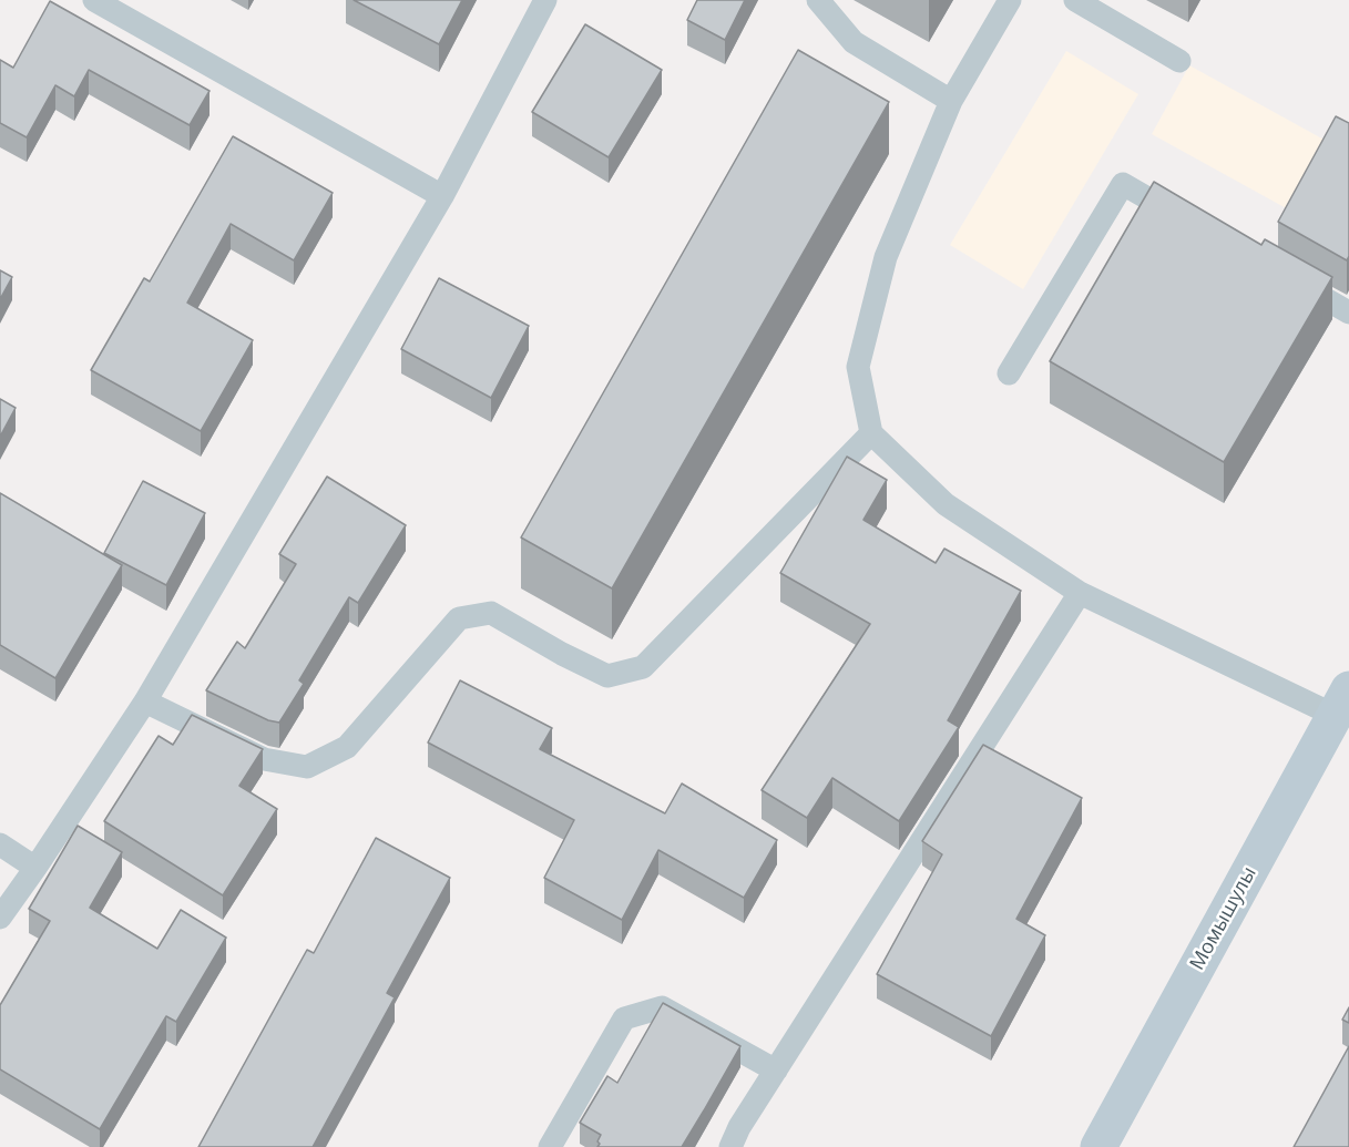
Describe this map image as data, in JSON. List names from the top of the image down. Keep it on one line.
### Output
{"streets":{"main road":["Момышулы"]}}
